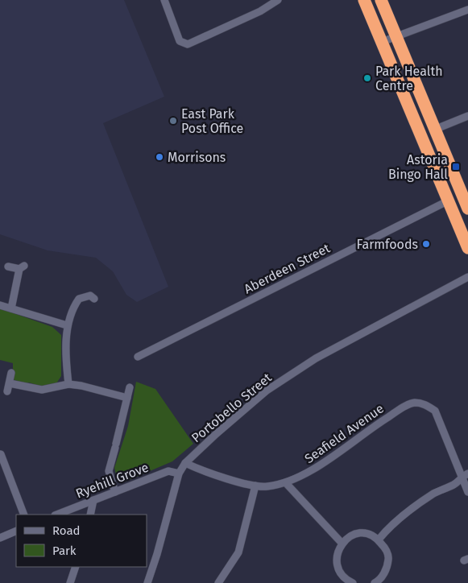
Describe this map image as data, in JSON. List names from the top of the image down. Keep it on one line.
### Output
{"streets":{"street":["Aberdeen Street","Portobello Street","Seafield Avenue","Ryehill Grove"]},"crossings":[["Portobello Street","Seafield Avenue"],["Portobello Street","Ryehill Grove"]],"places":{"other":["Park Health Centre","East Park Post Office","Morrisons","Farmfoods"],"transit":["Astoria Bingo Hall"]},"legend":["Road","Park"]}
